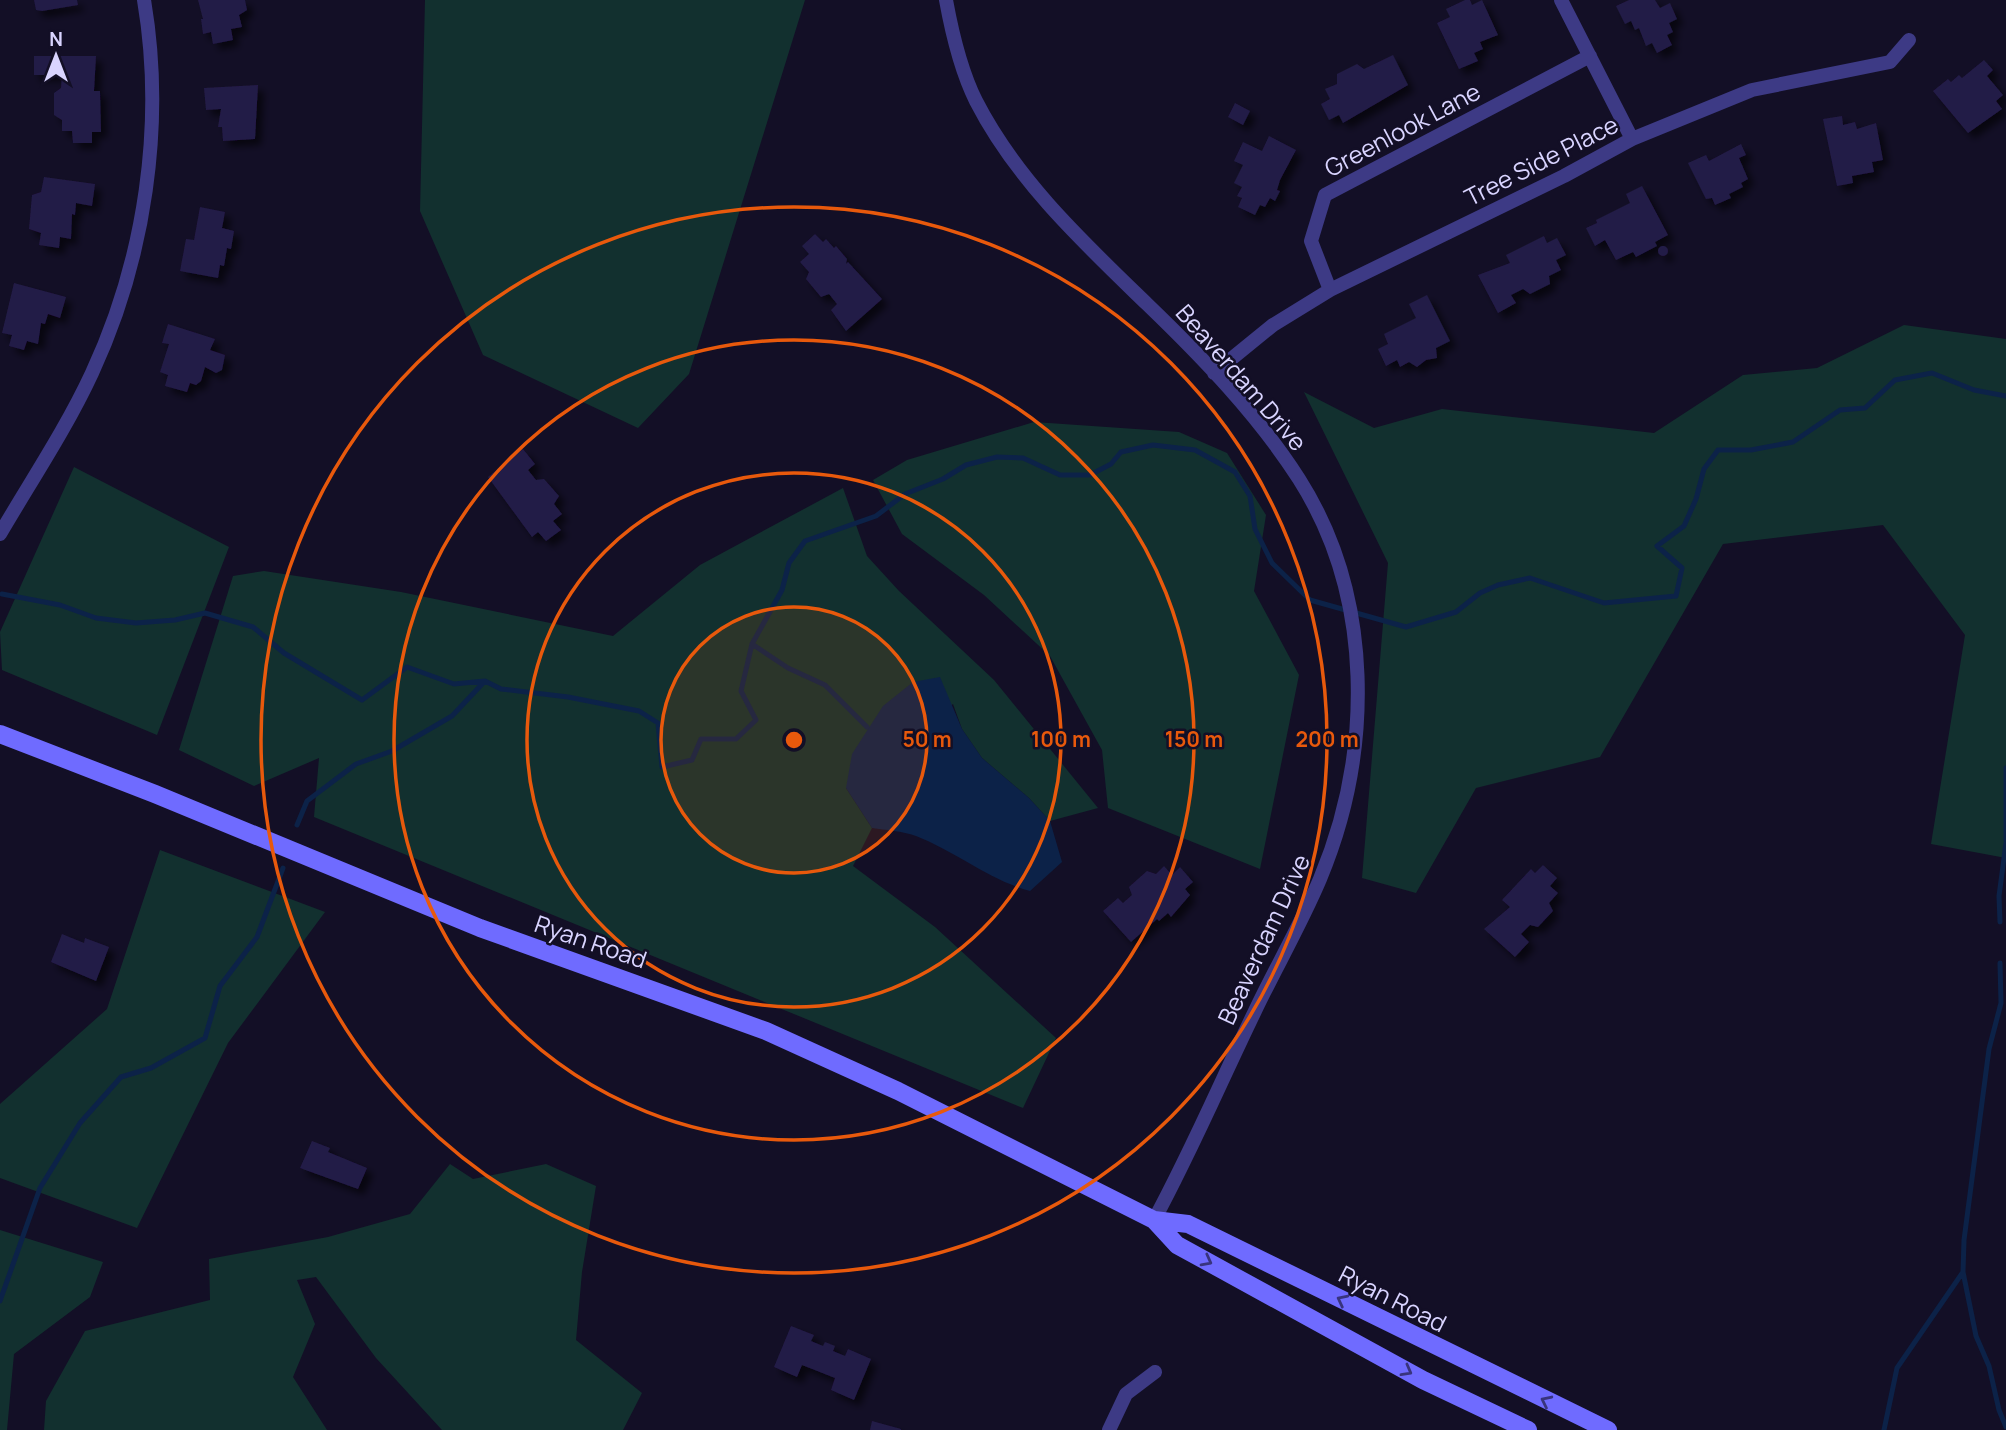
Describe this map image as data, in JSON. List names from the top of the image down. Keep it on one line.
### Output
{"streets":{"main road":["Ryan Road"],"street":["Greenlook Lane","Tree Side Place","Beaverdam Drive"]},"crossings":[["Greenlook Lane","Tree Side Place"],["Tree Side Place","Beaverdam Drive"],["Beaverdam Drive","Ryan Road"]],"north":"top","rings":["50 m","100 m","150 m","200 m"]}
